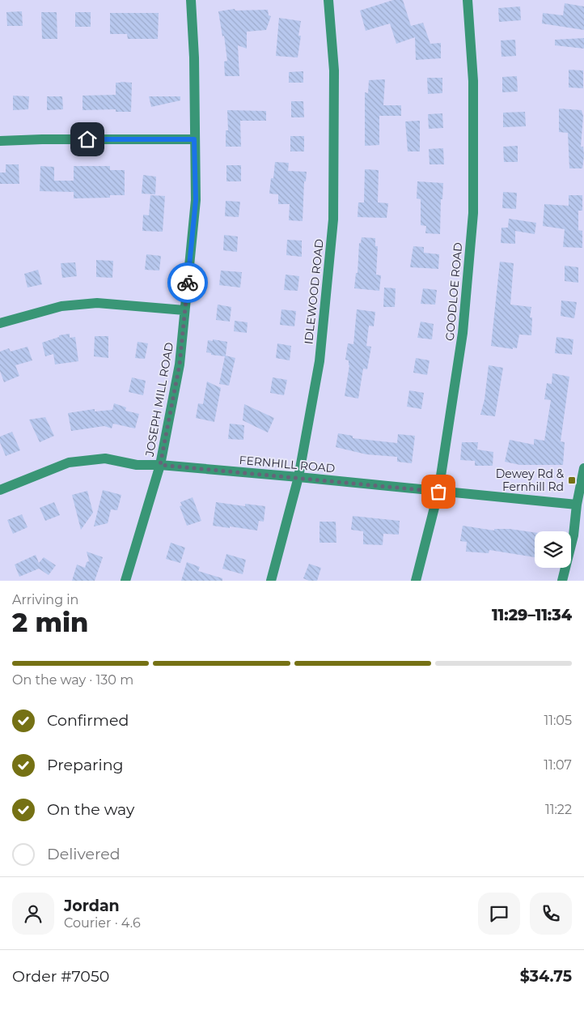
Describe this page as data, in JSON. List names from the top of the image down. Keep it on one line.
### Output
{"streets":{"street":["IDLEWOOD ROAD","GOODLOE ROAD","JOSEPH MILL ROAD","FERNHILL ROAD"]},"crossings":[["IDLEWOOD ROAD","FERNHILL ROAD"],["GOODLOE ROAD","FERNHILL ROAD"],["JOSEPH MILL ROAD","FERNHILL ROAD"]],"places":{"transit":["Dewey Rd & Fernhill Rd"]},"page":{"heading":["2 min","Arriving in","11:29–11:34"],"panel":["Jordan","Courier · 4.6","Order #7050","$34.75"],"bar":"On the way · 130 m","list":[["Confirmed","11:05"],["Preparing","11:07"],["On the way","11:22"],"Delivered"]}}
